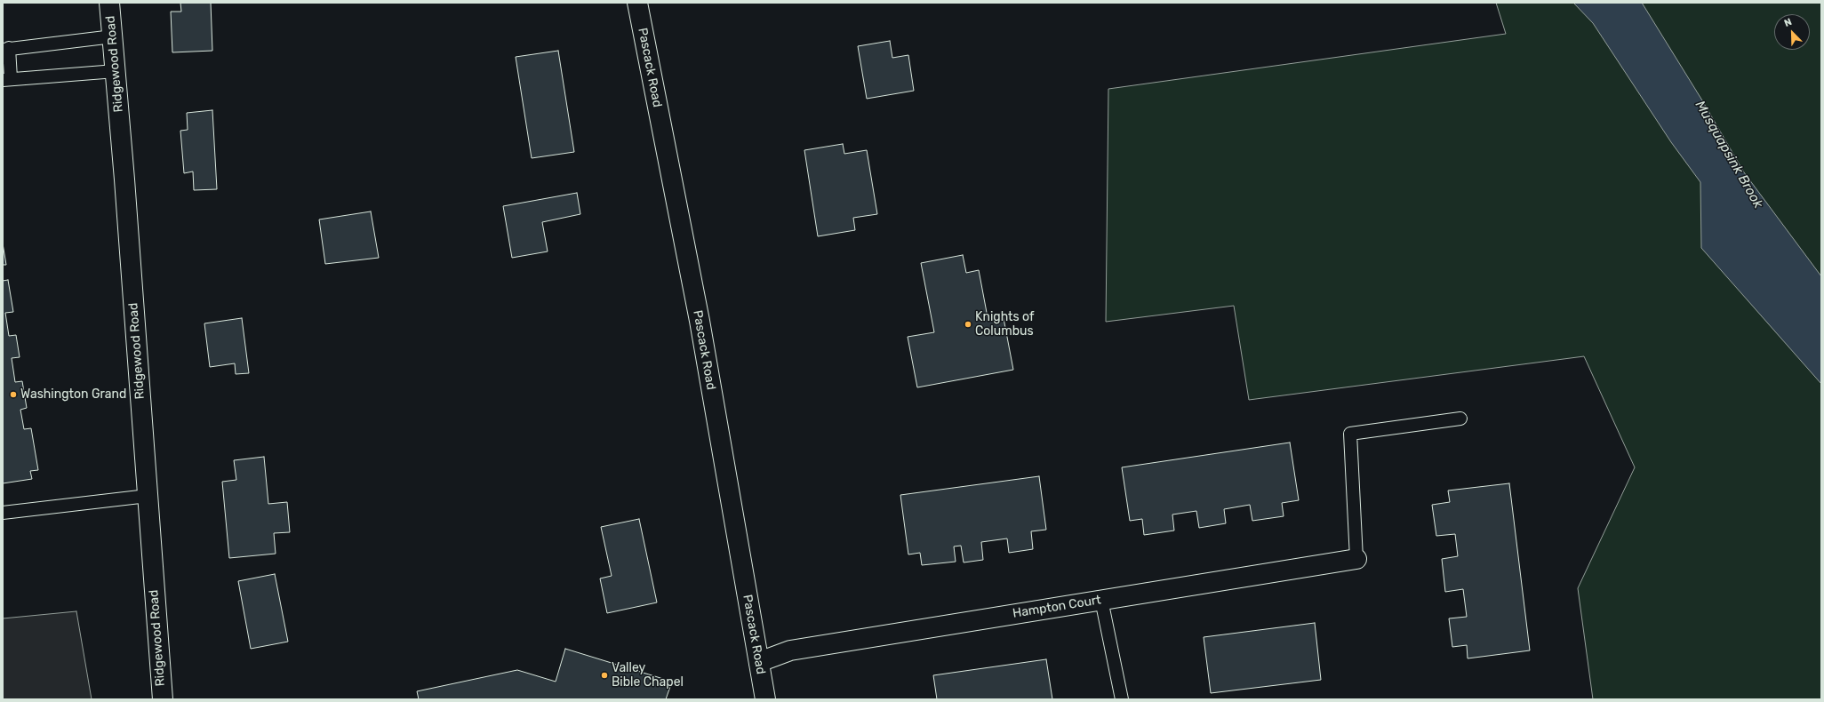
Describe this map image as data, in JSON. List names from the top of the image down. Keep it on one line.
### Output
{"streets":{"street":["Ridgewood Road","Pascack Road","Hampton Court"]},"crossings":[["Pascack Road","Hampton Court"]],"water":["Musquapsink Brook"],"places":["Knights of Columbus","Washington Grand","Valley Bible Chapel"],"north":"top left"}
